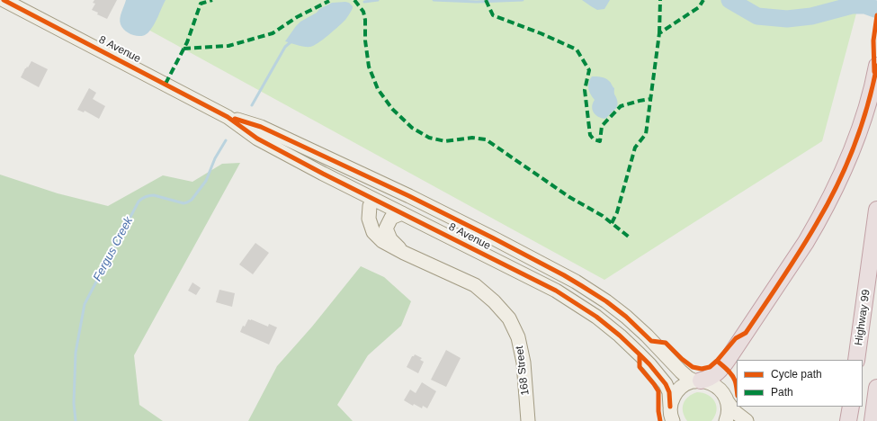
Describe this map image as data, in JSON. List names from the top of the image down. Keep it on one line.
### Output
{"streets":{"highway":["Highway 99"],"main road":["8 Avenue","168 Street"]},"crossings":[["8 Avenue","168 Street"]],"water":["Fergus Creek"],"legend":["Cycle path","Path"]}
